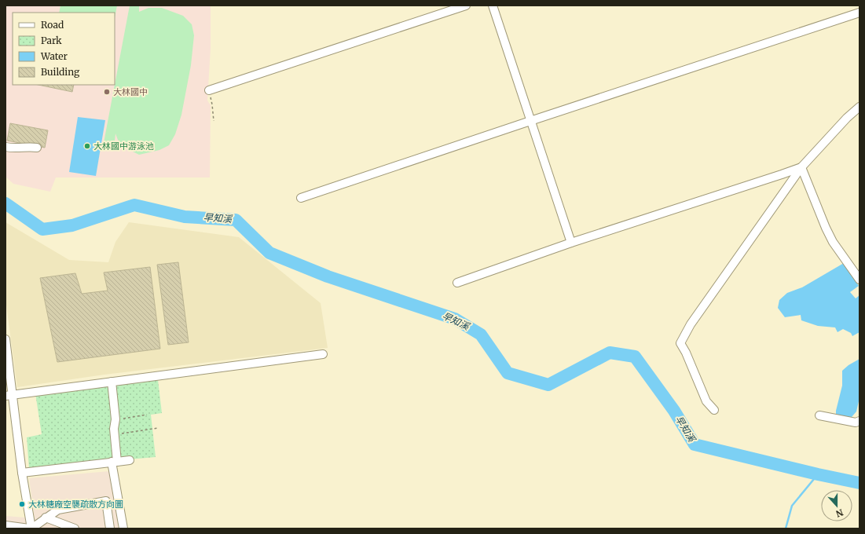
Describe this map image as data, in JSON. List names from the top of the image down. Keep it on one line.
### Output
{"water":["早知溪"],"places":["大林國中","大林國中游泳池","大林糖廠空襲疏散方向圖"],"legend":["Road","Park","Water","Building"],"north":"bottom"}
